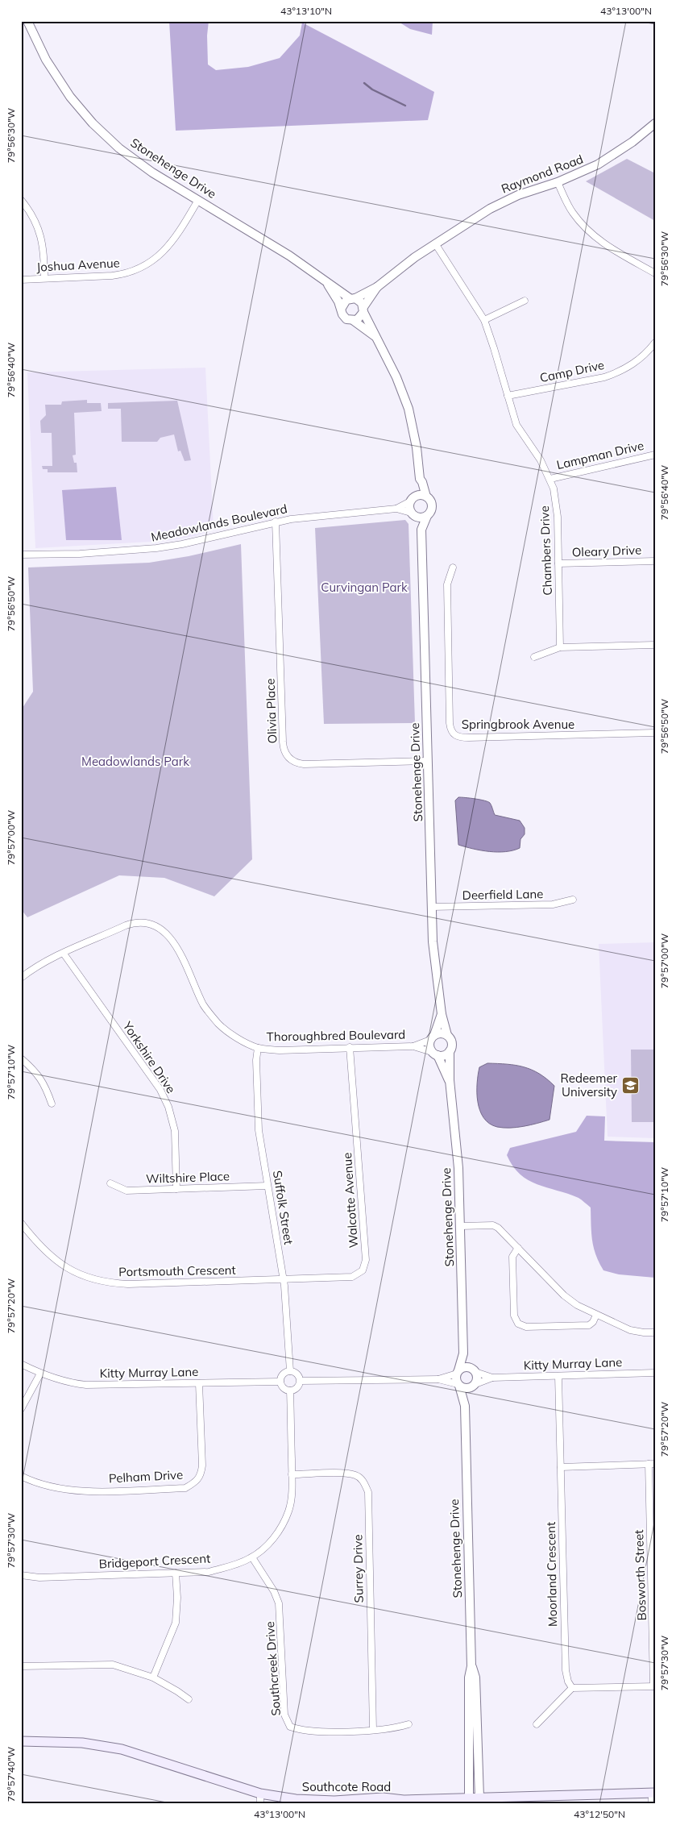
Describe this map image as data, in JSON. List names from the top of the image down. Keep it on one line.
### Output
{"streets":{"main road":["Southcote Road"],"street":["Stonehenge Drive","Raymond Road","Joshua Avenue","Camp Drive","Lampman Drive","Meadowlands Boulevard","Chambers Drive","Oleary Drive","Olivia Place","Springbrook Avenue","Deerfield Lane","Thoroughbred Boulevard","Yorkshire Drive","Wiltshire Place","Walcotte Avenue","Suffolk Street","Portsmouth Crescent","Kitty Murray Lane","Pelham Drive","Bridgeport Crescent","Surrey Drive","Moorland Crescent","Bosworth Street","Southcreek Drive"]},"crossings":[["Stonehenge Drive","Raymond Road"],["Stonehenge Drive","Joshua Avenue"],["Stonehenge Drive","Meadowlands Boulevard"],["Stonehenge Drive","Olivia Place"],["Stonehenge Drive","Deerfield Lane"],["Stonehenge Drive","Thoroughbred Boulevard"],["Stonehenge Drive","Kitty Murray Lane"],["Stonehenge Drive","Southcote Road"],["Raymond Road","Chambers Drive"],["Camp Drive","Chambers Drive"],["Lampman Drive","Chambers Drive"],["Meadowlands Boulevard","Olivia Place"],["Chambers Drive","Oleary Drive"],["Thoroughbred Boulevard","Yorkshire Drive"],["Thoroughbred Boulevard","Walcotte Avenue"],["Thoroughbred Boulevard","Suffolk Street"],["Yorkshire Drive","Wiltshire Place"],["Wiltshire Place","Suffolk Street"],["Walcotte Avenue","Suffolk Street"],["Walcotte Avenue","Portsmouth Crescent"],["Suffolk Street","Portsmouth Crescent"],["Suffolk Street","Kitty Murray Lane"],["Suffolk Street","Bridgeport Crescent"],["Kitty Murray Lane","Pelham Drive"],["Kitty Murray Lane","Bridgeport Crescent"],["Kitty Murray Lane","Moorland Crescent"],["Bridgeport Crescent","Surrey Drive"],["Bridgeport Crescent","Southcreek Drive"],["Surrey Drive","Southcreek Drive"]],"parks":["Curvingan Park","Meadowlands Park"],"places":{"school or university":["Redeemer University"]},"coordinates":["43°13'10\"N","43°13'00\"N","79°56'30\"W","79°56'40\"W","79°56'50\"W","79°57'00\"W","79°57'10\"W","79°57'20\"W","79°57'30\"W","79°57'40\"W","43°12'50\"N"]}
